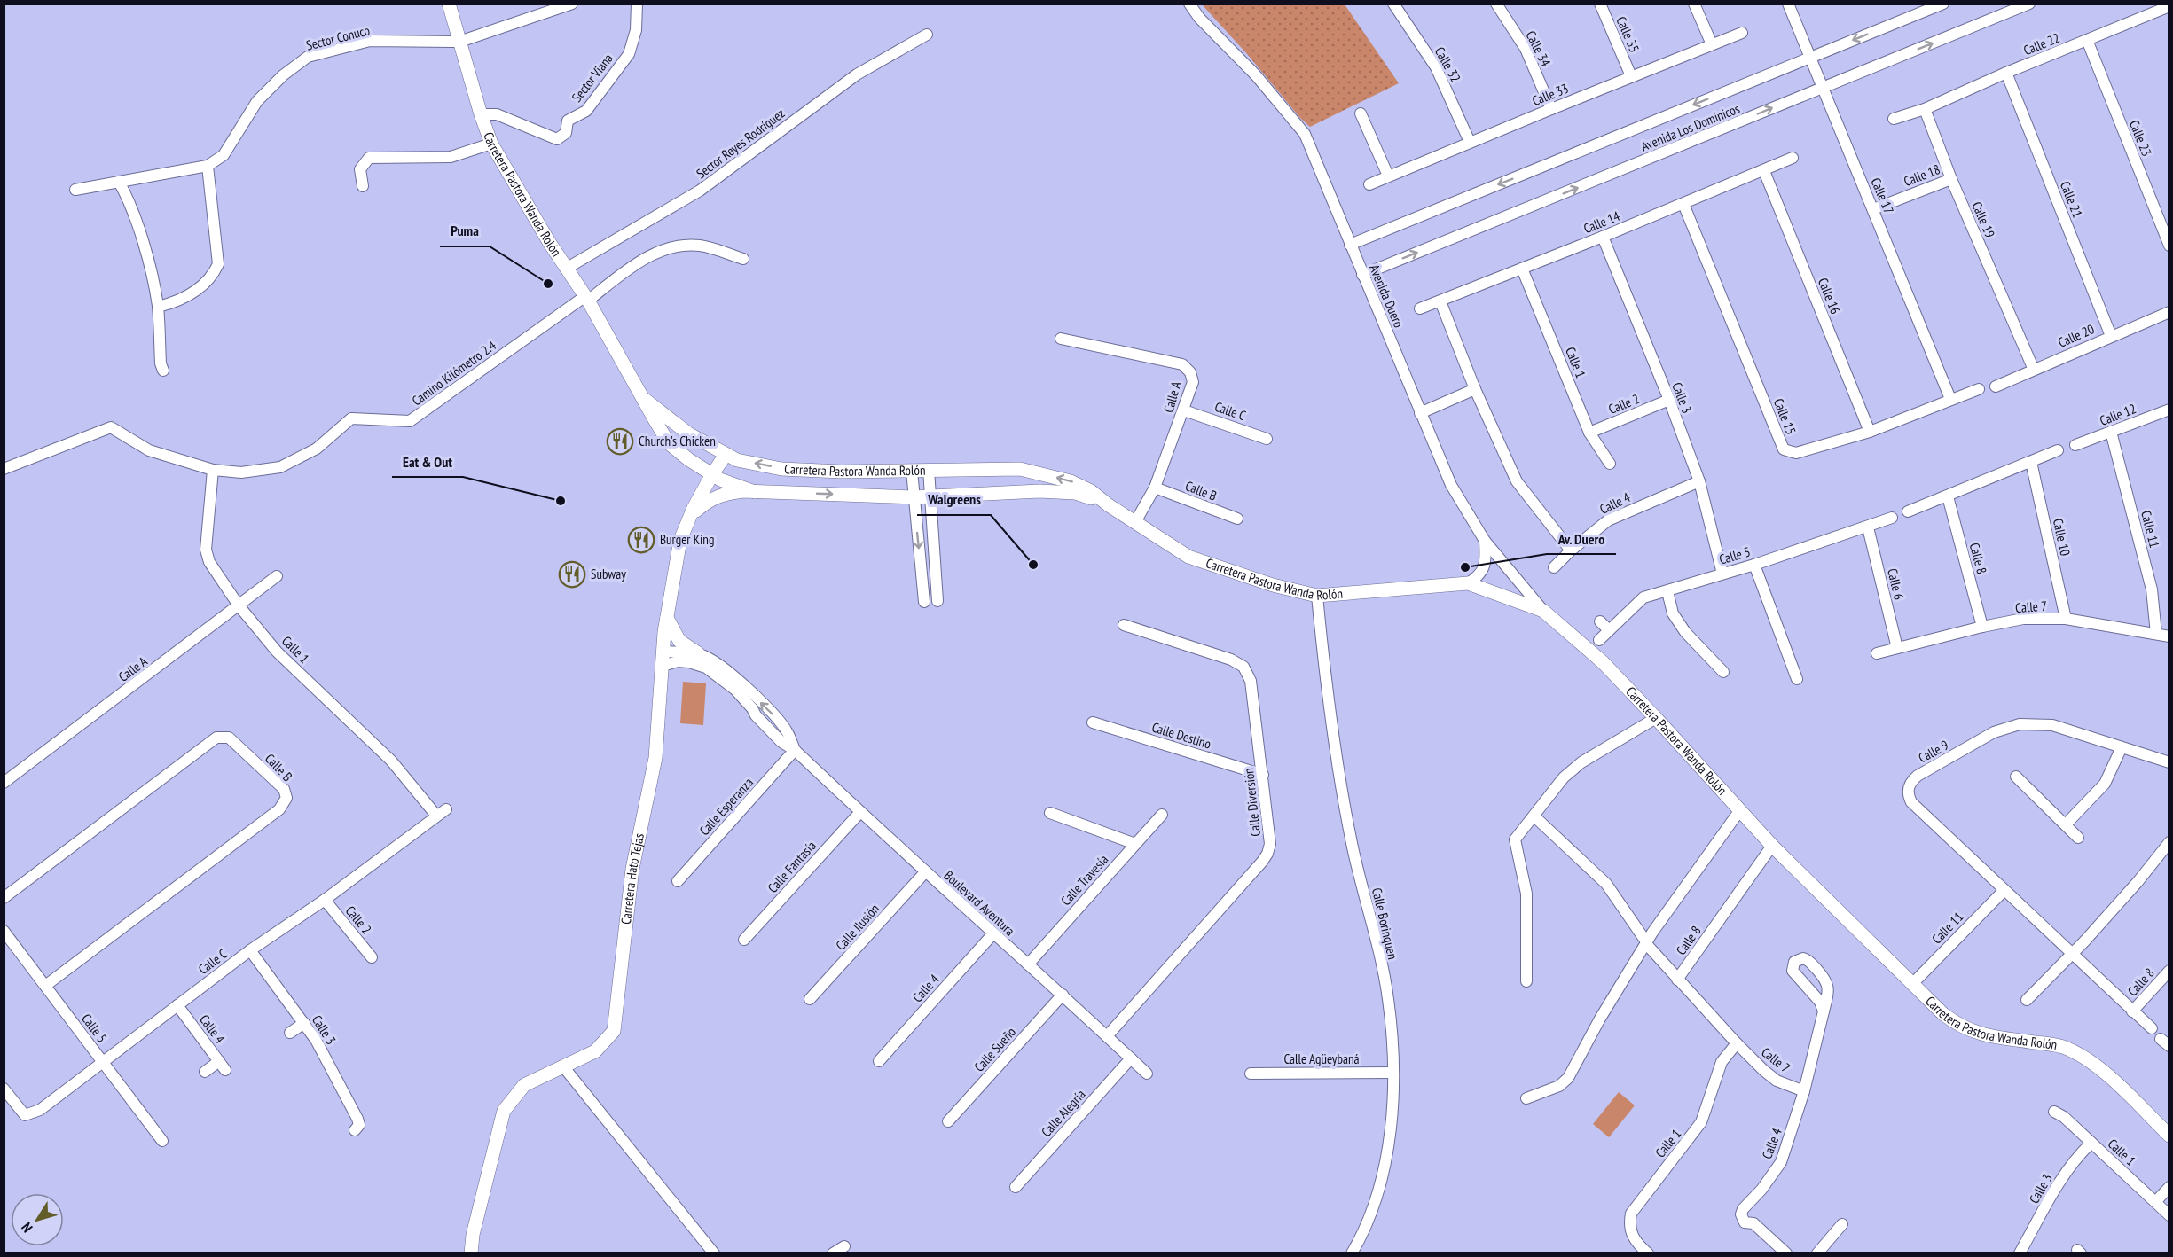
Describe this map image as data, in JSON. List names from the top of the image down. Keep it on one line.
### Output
{"streets":{"street":["Calle 35","Sector Conuco","Calle 22","Calle 34","Calle 32","Sector Viana","Calle 33","Avenida Los Dominicos","Calle 23","Sector Reyes Rodríguez","Calle 18","Carretera Pastora Wanda Rolón","Calle 17","Calle 21","Calle 19","Calle 14","Avenida Duero","Calle 16","Calle 20","Calle 1","Camino Kilómetro 2.4","Calle A","Calle 3","Calle 2","Calle C","Calle 12","Calle 15","Calle B","Calle 4","Calle 11","Calle 10","Calle 5","Calle 8","Calle 6","Calle 7","Calle Destino","Calle 9","Calle Diversión","Calle Esperanza","Calle Fantasía","Carretera Hato Tejas","Calle Travesía","Boulevard Aventura","Calle Borinquen","Calle Ilusión","Calle Sueño","Calle Agüeybaná","Calle Alegría"]},"crossings":[["Calle 35","Calle 33"],["Sector Conuco","Carretera Pastora Wanda Rolón"],["Calle 22","Calle 23"],["Calle 22","Calle 21"],["Calle 22","Calle 19"],["Calle 34","Calle 33"],["Calle 32","Calle 33"],["Sector Viana","Carretera Pastora Wanda Rolón"],["Avenida Los Dominicos","Calle 17"],["Avenida Los Dominicos","Avenida Duero"],["Sector Reyes Rodríguez","Carretera Pastora Wanda Rolón"],["Calle 18","Calle 17"],["Calle 18","Calle 19"],["Carretera Pastora Wanda Rolón","Avenida Duero"],["Carretera Pastora Wanda Rolón","Camino Kilómetro 2.4"],["Carretera Pastora Wanda Rolón","Calle A"],["Carretera Pastora Wanda Rolón","Calle 11"],["Carretera Pastora Wanda Rolón","Calle 8"],["Carretera Pastora Wanda Rolón","Carretera Hato Tejas"],["Carretera Pastora Wanda Rolón","Calle Borinquen"],["Calle 17","Calle 15"],["Calle 21","Calle 20"],["Calle 19","Calle 20"],["Calle 14","Calle 16"],["Calle 14","Calle 1"],["Calle 14","Calle 3"],["Calle 14","Calle 15"],["Calle 16","Calle 15"],["Calle 1","Camino Kilómetro 2.4"],["Calle 1","Calle A"],["Calle 1","Calle 3"],["Calle 1","Calle 2"],["Calle 1","Calle C"],["Calle 1","Calle 7"],["Calle A","Calle C"],["Calle A","Calle B"],["Calle 3","Calle 2"],["Calle 3","Calle C"],["Calle 3","Calle 4"],["Calle 3","Calle 5"],["Calle 2","Calle C"],["Calle C","Calle 4"],["Calle C","Calle 5"],["Calle 12","Calle 11"],["Calle B","Calle 5"],["Calle 4","Calle 7"],["Calle 4","Boulevard Aventura"],["Calle 11","Calle 7"],["Calle 11","Calle 9"],["Calle 10","Calle 7"],["Calle 5","Calle 6"],["Calle 8","Calle 7"],["Calle 8","Calle 9"],["Calle 6","Calle 7"],["Calle Destino","Calle Diversión"],["Calle Diversión","Boulevard Aventura"],["Calle Esperanza","Boulevard Aventura"],["Calle Fantasía","Boulevard Aventura"],["Carretera Hato Tejas","Boulevard Aventura"],["Calle Travesía","Boulevard Aventura"],["Boulevard Aventura","Calle Ilusión"],["Boulevard Aventura","Calle Sueño"],["Boulevard Aventura","Calle Alegría"],["Calle Borinquen","Calle Agüeybaná"]],"places":{"other":["Puma","Eat & Out","Walgreens","Av. Duero"],"restaurant":["Church's Chicken","Burger King","Subway"]},"north":"bottom left"}
